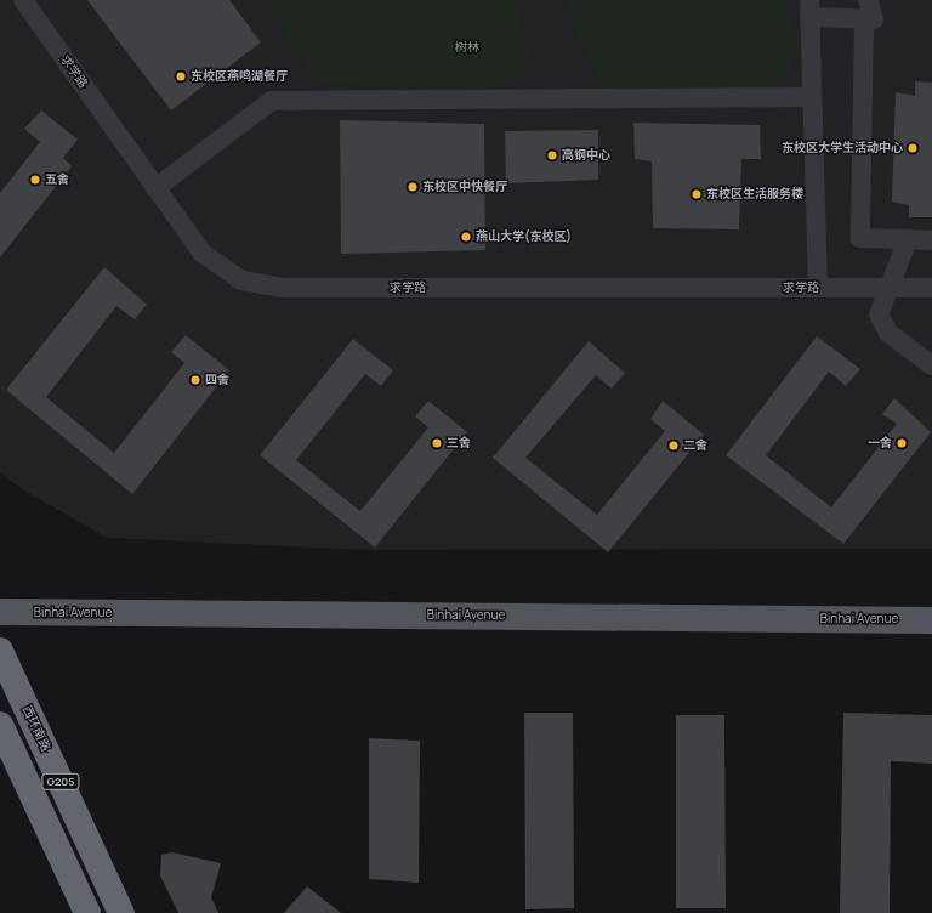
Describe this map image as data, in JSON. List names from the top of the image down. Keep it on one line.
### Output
{"streets":{"highway":["西环南路","G205"],"main road":["Binhai Avenue"],"street":["求学路"]},"parks":["树林"],"places":["东校区燕鸣湖餐厅","东校区大学生活动中心","高钢中心","五舍","东校区中快餐厅","东校区生活服务楼","燕山大学(东校区)","四舍","三舍","一舍","二舍"]}
